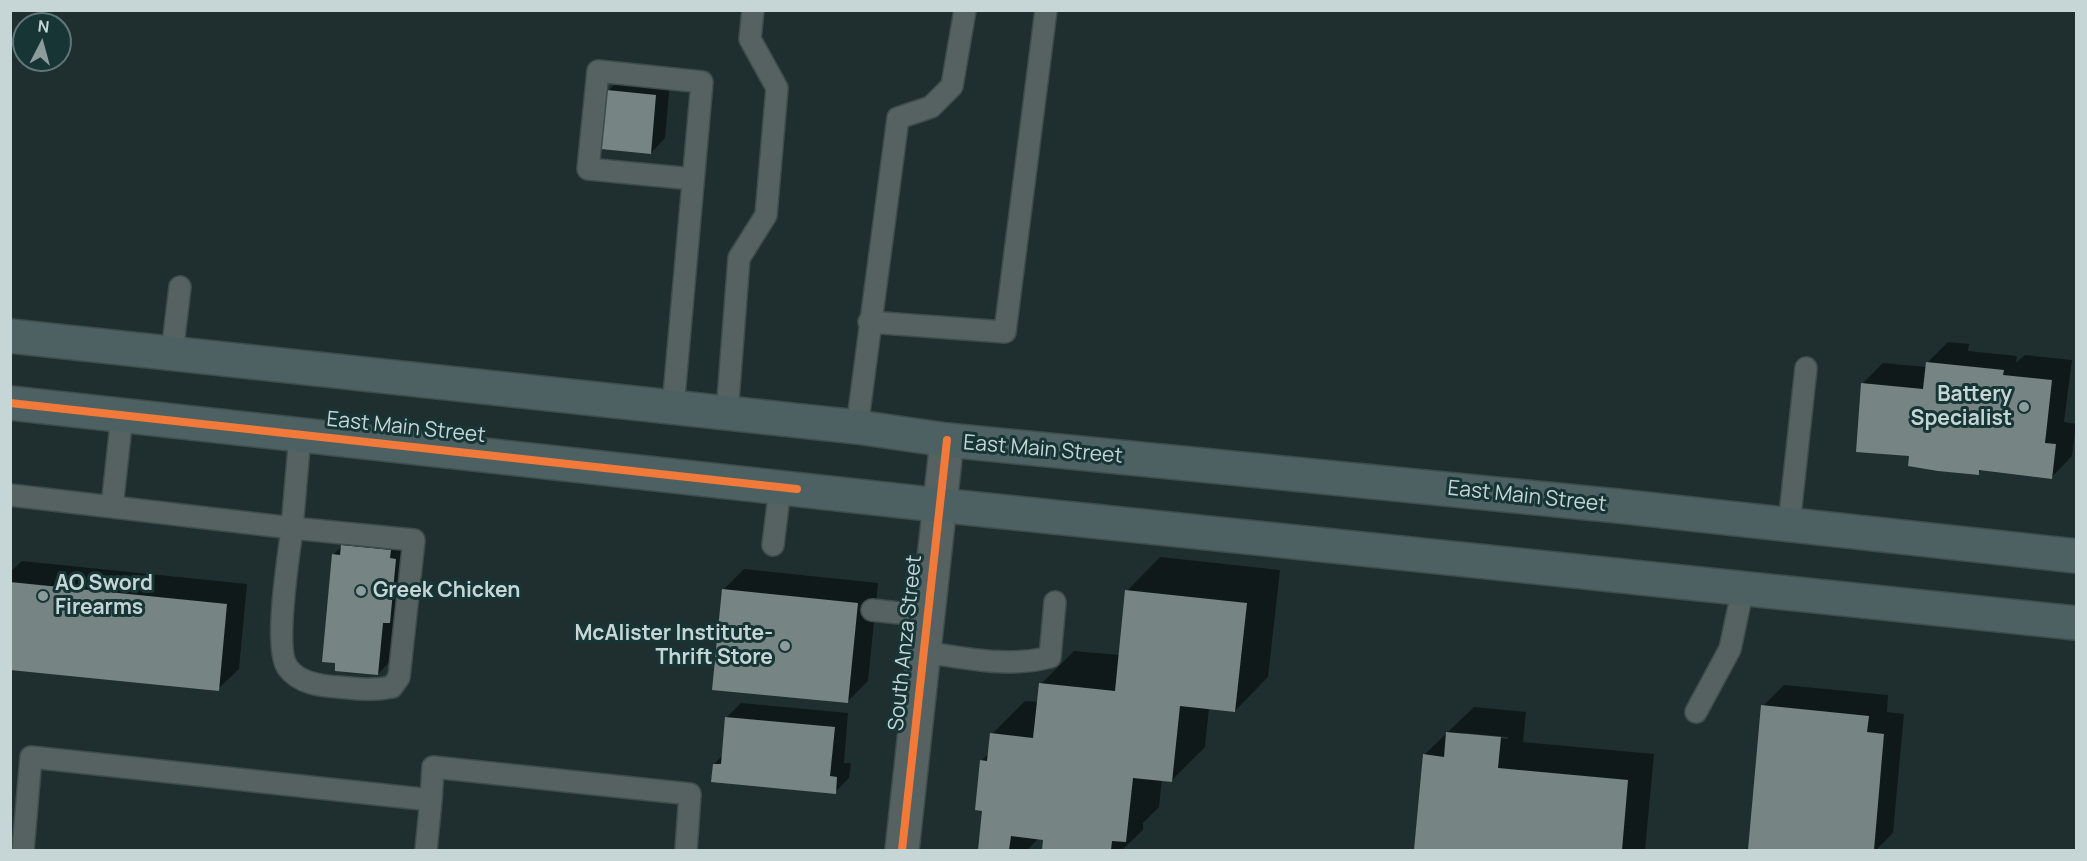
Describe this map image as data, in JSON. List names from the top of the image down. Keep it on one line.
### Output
{"streets":{"main road":["East Main Street"],"street":["South Anza Street"]},"crossings":[["East Main Street","South Anza Street"]],"places":["Battery Specialist","Greek Chicken","AO Sword Firearms","McAlister Institute- Thrift Store"],"north":"top"}
